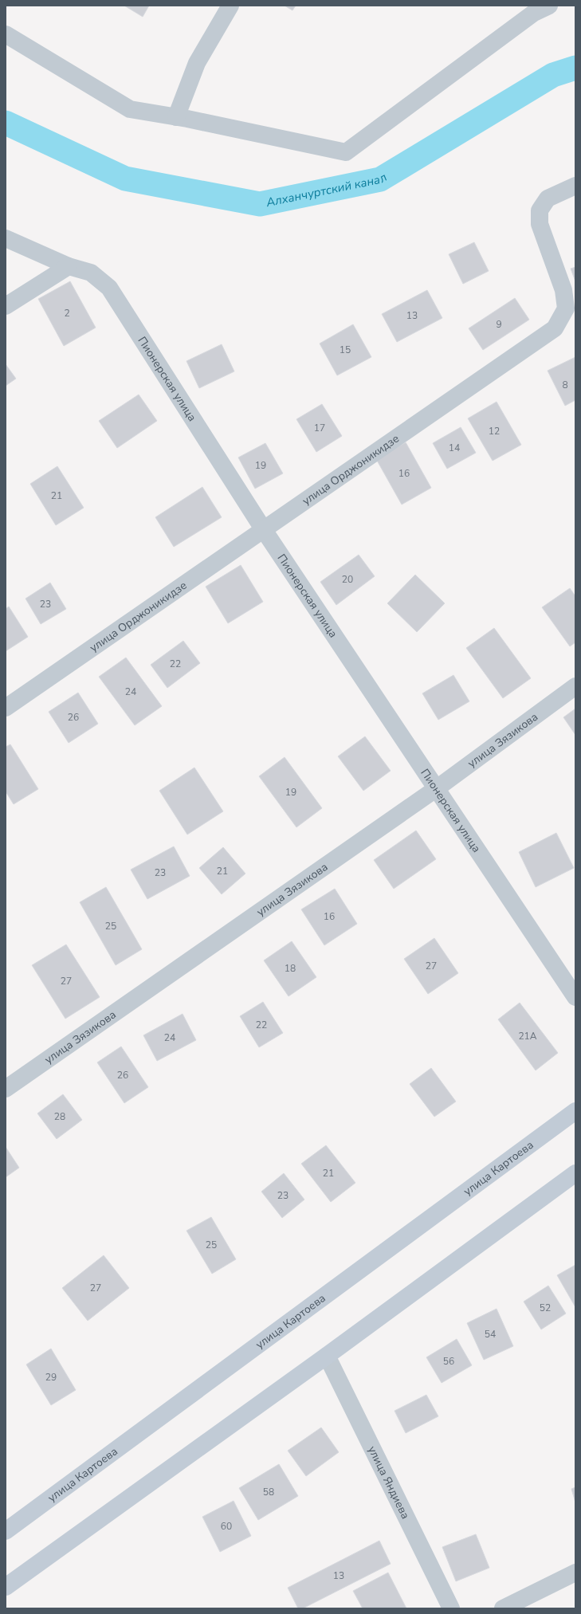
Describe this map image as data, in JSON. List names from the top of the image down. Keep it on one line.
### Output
{"streets":{"main road":["улица Картоева"],"street":["Пионерская улица","улица Орджоникидзе","улица Зязикова","улица Яндиева"]},"crossings":[["Пионерская улица","улица Орджоникидзе"],["Пионерская улица","улица Зязикова"]],"water":["Алханчуртский канал"],"house_numbers":["2","13","9","15","8","17","12","14","19","16","21","20","23","22","24","26","19","21","23","16","25","27","18","27","22","21А","24","26","28","21","23","25","27","52","54","56","29","58","60","13"]}
